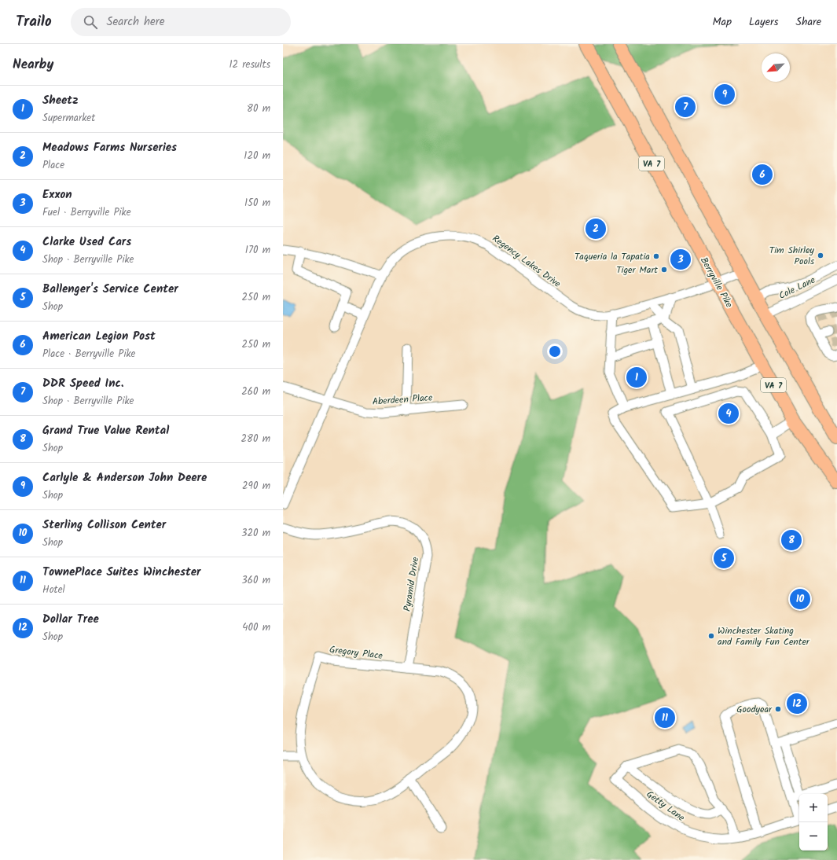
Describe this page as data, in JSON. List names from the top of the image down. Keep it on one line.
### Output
{"streets":{"highway":["VA 7","Berryville Pike"],"street":["Regency Lakes Drive","Cole Lane","Aberdeen Place","Pyramid Drive","Gregory Place","Getty Lane"]},"crossings":[["VA 7","Regency Lakes Drive"],["VA 7","Cole Lane"],["Regency Lakes Drive","Berryville Pike"],["Regency Lakes Drive","Aberdeen Place"],["Pyramid Drive","Gregory Place"]],"places":["Tim Shirley Pools","Taqueria la Tapatia","Tiger Mart","Winchester Skating and Family Fun Center","Goodyear"],"north":"bottom left","page":{"header":"Trailo","search":"Search here","nav":["Map","Layers","Share"],"heading":["Nearby","12 results"],"pins":["9","7","6","2","3","1","4","8","5","10","12","11"],"list":[{"mark":"1","name":"Sheetz","note":"Supermarket","value":"80 m"},{"mark":"2","name":"Meadows Farms Nurseries","note":"Place","value":"120 m"},{"mark":"3","name":"Exxon","note":"Fuel · Berryville Pike","value":"150 m"},{"mark":"4","name":"Clarke Used Cars","note":"Shop · Berryville Pike","value":"170 m"},{"mark":"5","name":"Ballenger's Service Center","note":"Shop","value":"250 m"},{"mark":"6","name":"American Legion Post","note":"Place · Berryville Pike","value":"250 m"},{"mark":"7","name":"DDR Speed Inc.","note":"Shop · Berryville Pike","value":"260 m"},{"mark":"8","name":"Grand True Value Rental","note":"Shop","value":"280 m"},{"mark":"9","name":"Carlyle & Anderson John Deere","note":"Shop","value":"290 m"},{"mark":"10","name":"Sterling Collison Center","note":"Shop","value":"320 m"},{"mark":"11","name":"TownePlace Suites Winchester","note":"Hotel","value":"360 m"},{"mark":"12","name":"Dollar Tree","note":"Shop","value":"400 m"}],"map_buttons":["+","−"]}}
